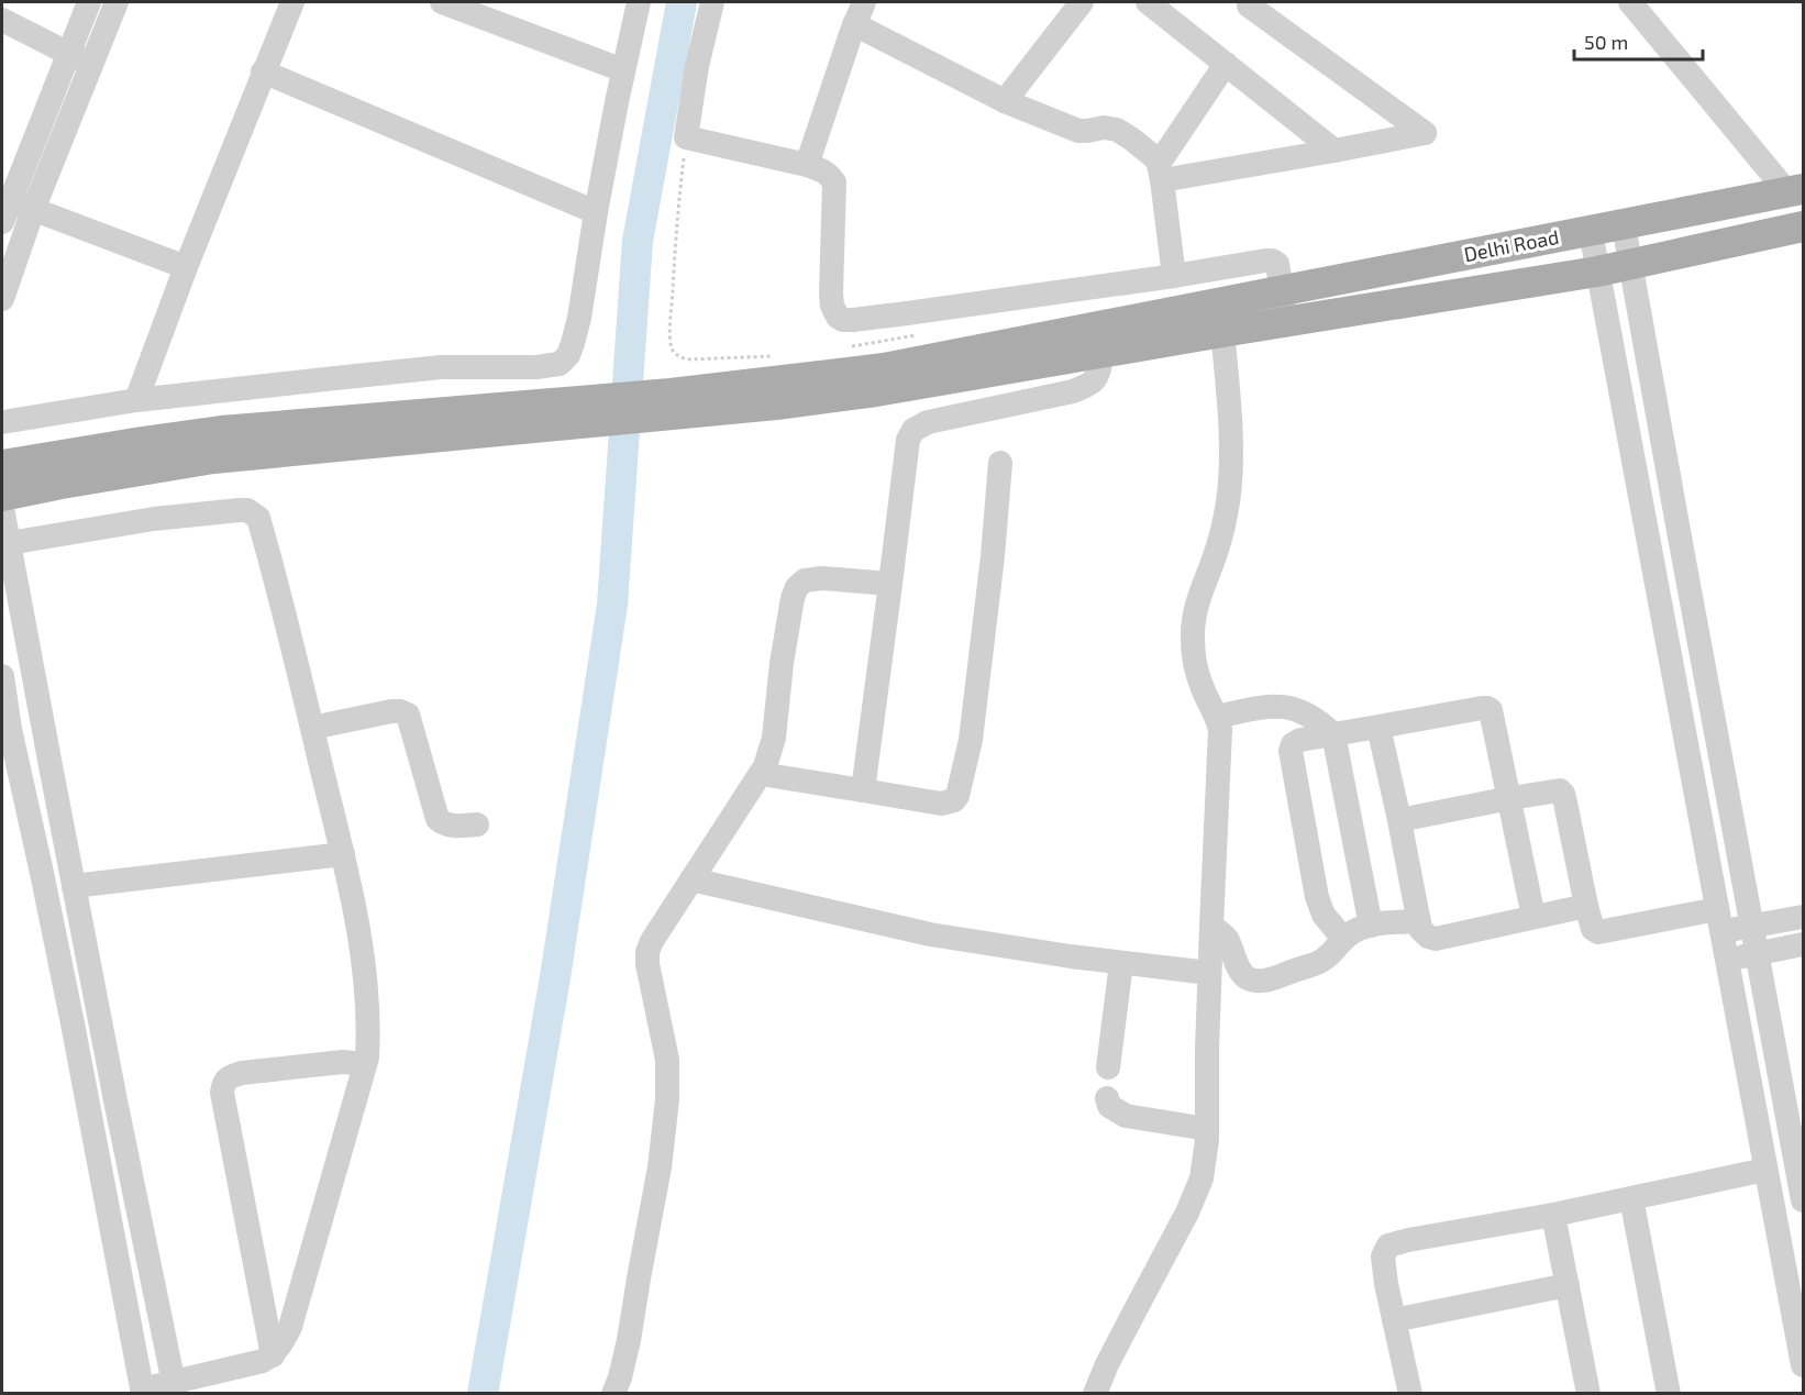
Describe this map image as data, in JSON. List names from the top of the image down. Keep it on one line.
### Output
{"streets":{"main road":["Delhi Road"]},"scale_bar":"50 m"}
